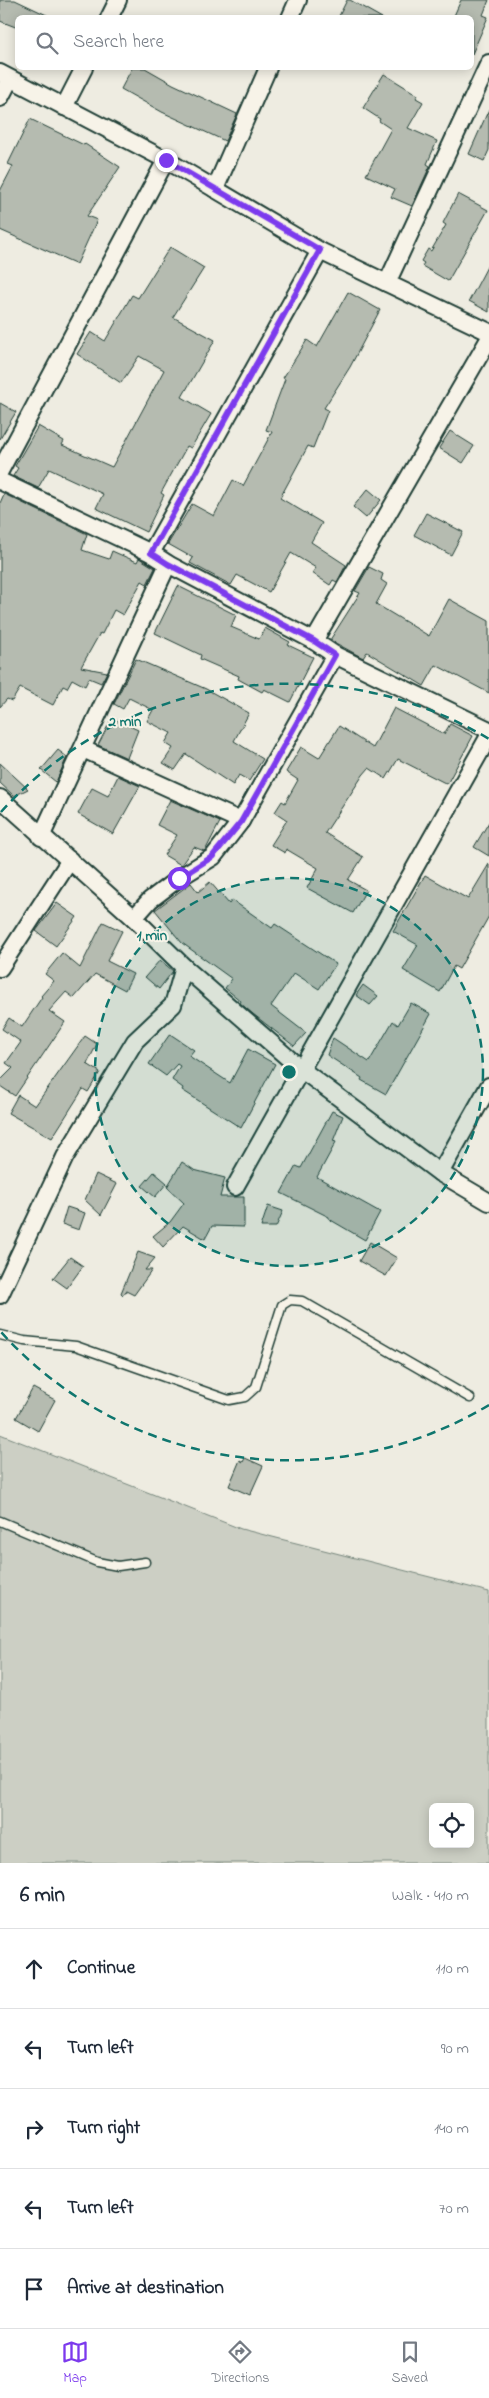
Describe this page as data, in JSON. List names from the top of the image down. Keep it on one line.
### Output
{"page":{"search":"Search here","heading":["6 min","Walk · 410 m"],"list":[["Continue","110 m"],["Turn left","90 m"],["Turn right","140 m"],["Turn left","70 m"],"Arrive at destination"],"nav":["Map","Directions","Saved"]},"rings":["2 min","1 min"]}
